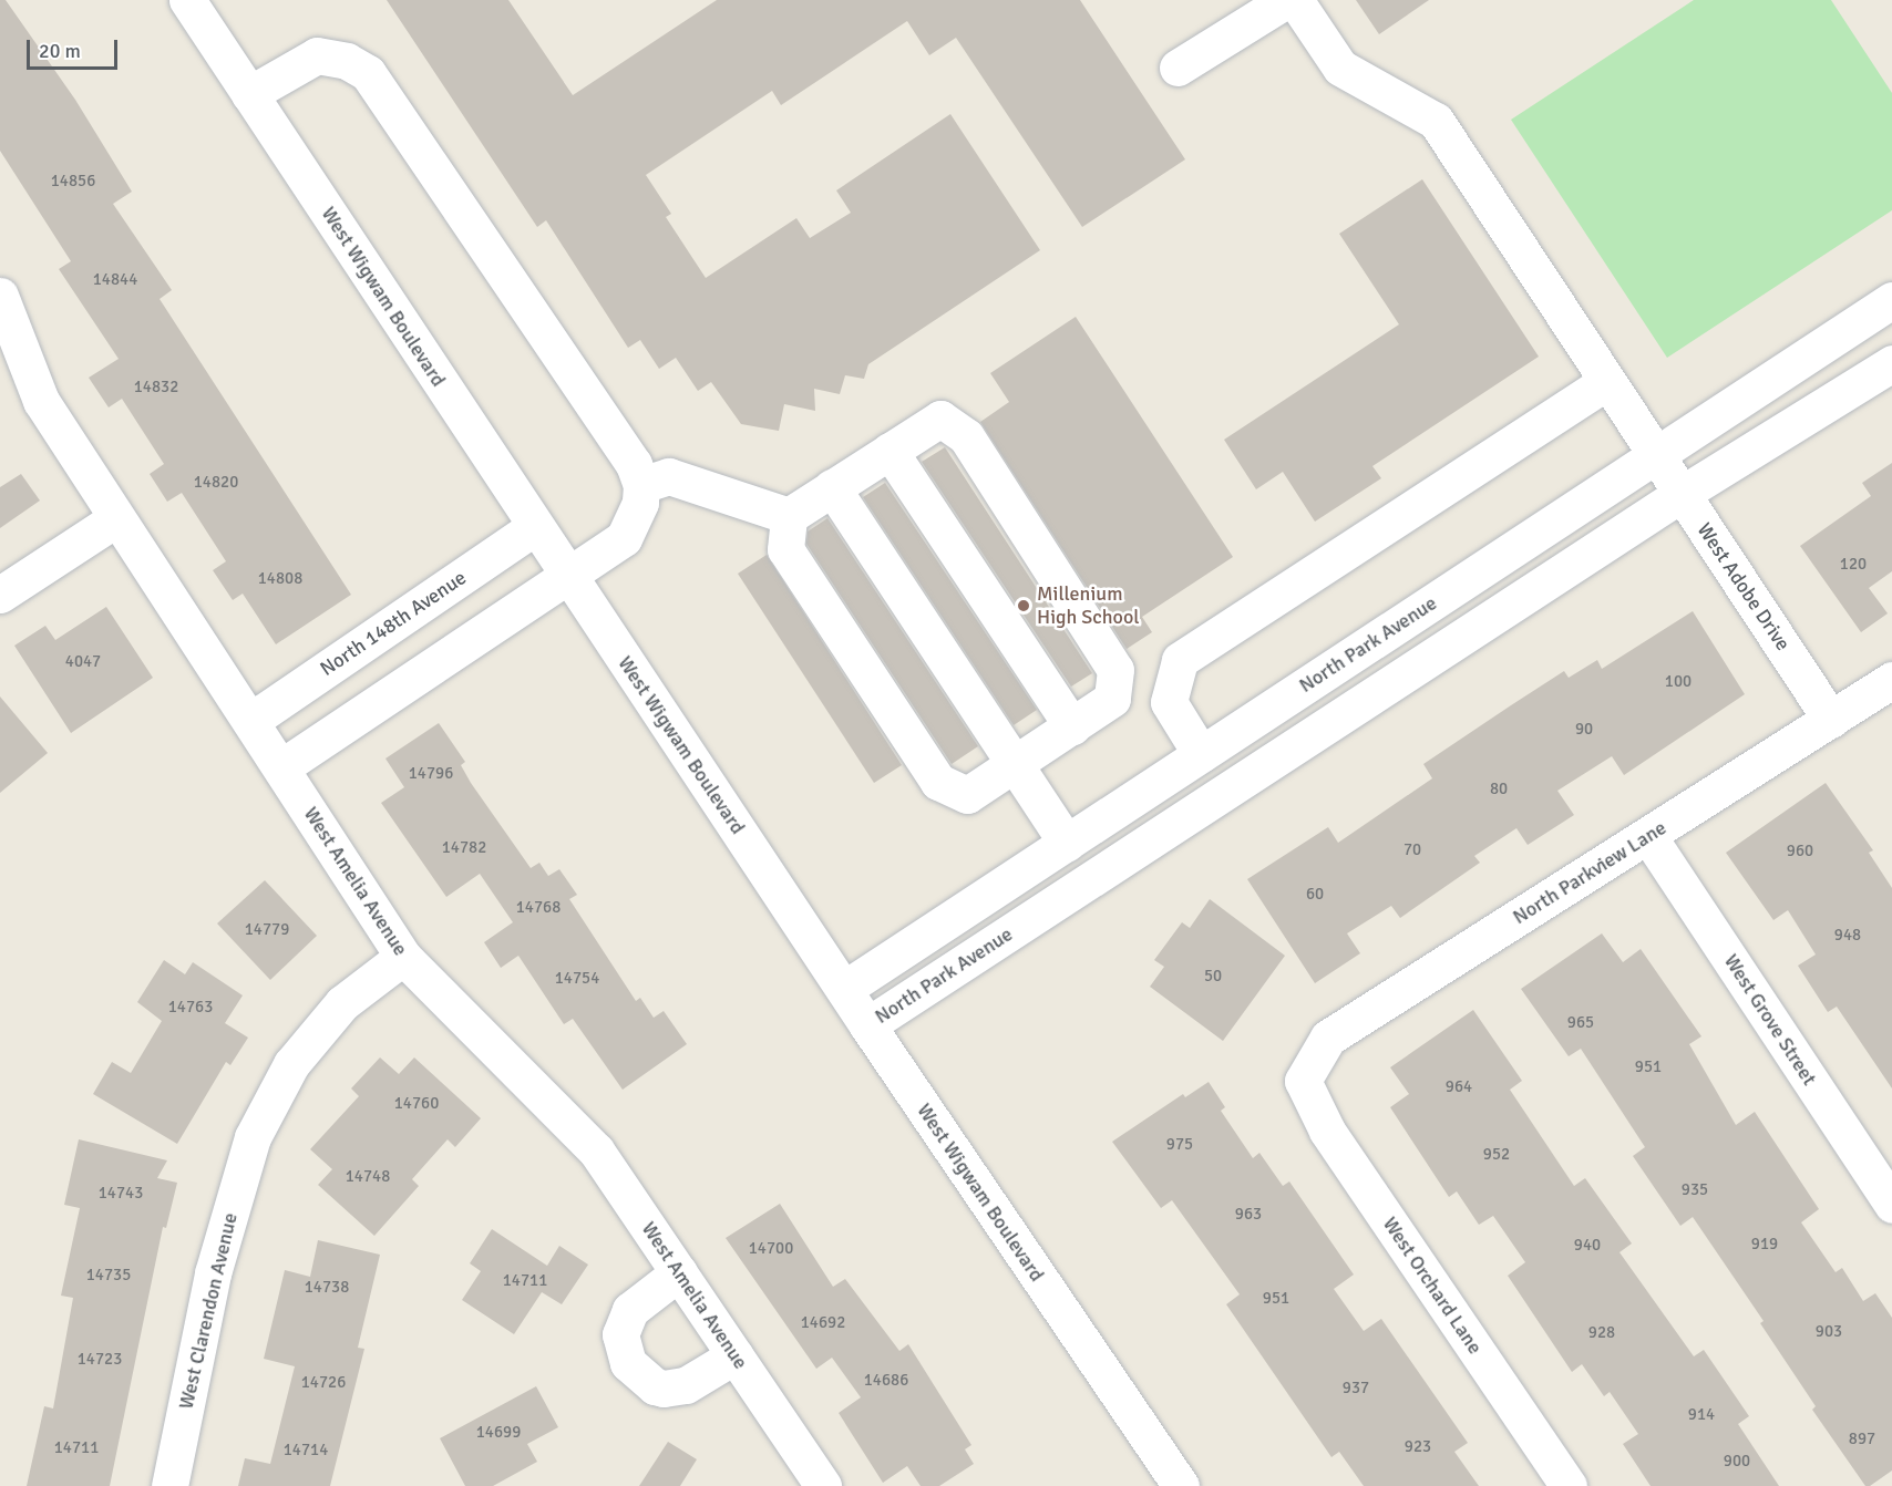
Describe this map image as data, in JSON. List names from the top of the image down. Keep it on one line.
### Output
{"streets":{"street":["West Wigwam Boulevard","West Adobe Drive","North 148th Avenue","North Park Avenue","North Parkview Lane","West Amelia Avenue","West Grove Street","West Orchard Lane","West Clarendon Avenue"]},"crossings":[["West Wigwam Boulevard","North 148th Avenue"],["West Wigwam Boulevard","North Park Avenue"],["West Adobe Drive","North Park Avenue"],["West Adobe Drive","North Parkview Lane"],["North 148th Avenue","West Amelia Avenue"],["North Parkview Lane","West Grove Street"],["North Parkview Lane","West Orchard Lane"],["West Amelia Avenue","West Clarendon Avenue"]],"places":["Millenium High School"],"house_numbers":["14856","14844","14832","14820","120","14808","4047","100","90","14796","80","14782","70","960","60","14768","14779","948","50","14754","14763","965","951","964","14760","975","952","14748","935","14743","963","919","940","14700","14735","14711","14738","951","14692","903","928","14723","14686","14726","937","914","14699","897","923","14711","14714","900"],"scale_bar":"20 m"}
